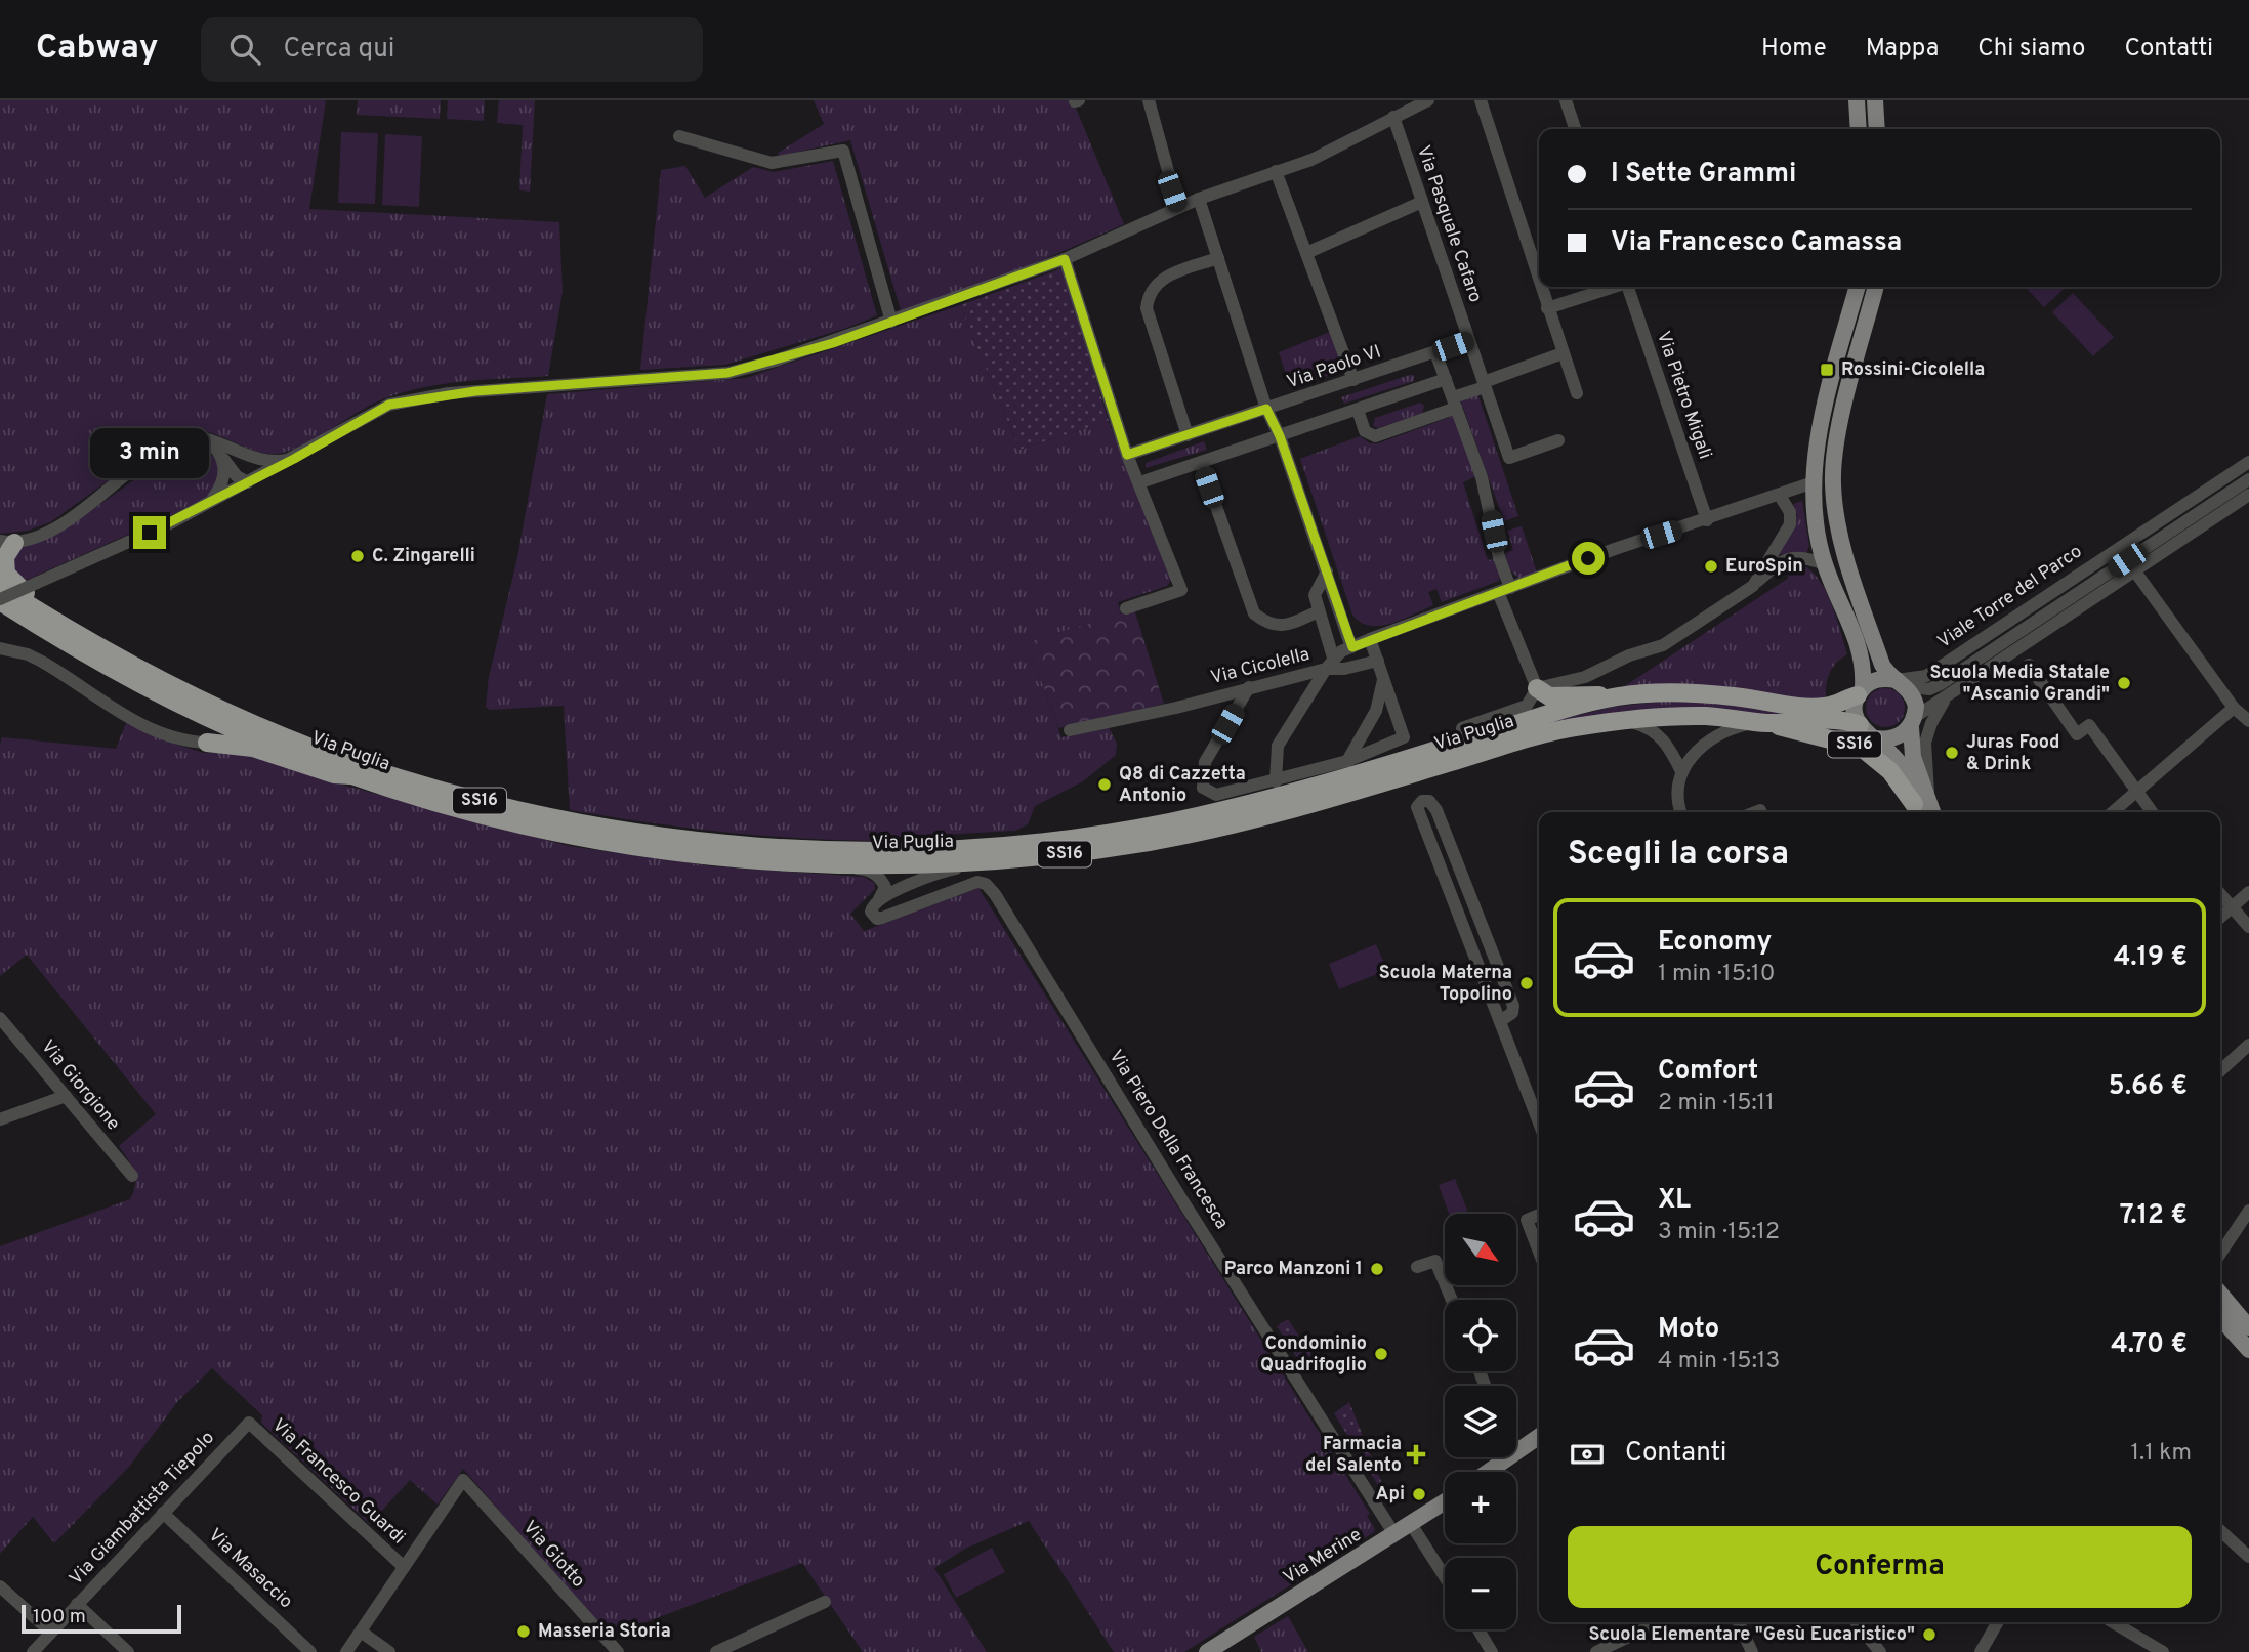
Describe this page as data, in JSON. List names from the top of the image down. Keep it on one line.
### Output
{"streets":{"highway":["Via Puglia","SS16"],"main road":["Via Merine"],"street":["Via Pasquale Cafaro","Via Paolo VI","Via Pietro Migali","Viale Torre del Parco","Via Cicolella","Via Giorgione","Via Piero Della Francesca","Via Francesco Guardi","Via Giambattista Tiepolo","Via Giotto","Via Masaccio"]},"crossings":[["Via Pasquale Cafaro","Via Paolo VI"],["Via Pietro Migali","Via Cicolella"],["Viale Torre del Parco","Via Puglia"],["Via Puglia","SS16"],["Via Puglia","Via Piero Della Francesca"],["Via Piero Della Francesca","Via Merine"],["Via Francesco Guardi","Via Giambattista Tiepolo"],["Via Francesco Guardi","Via Giotto"],["Via Giambattista Tiepolo","Via Masaccio"]],"places":{"transit":["Rossini-Cicolella"],"other":["C. Zingarelli","EuroSpin","Scuola Media Statale \"Ascanio Grandi\"","Juras Food & Drink","Q8 di Cazzetta Antonio","Scuola Materna Topolino","Parco Manzoni 1","Condominio Quadrifoglio","Api","Masseria Storia","Scuola Elementare \"Gesù Eucaristico\""],"health":["Farmacia del Salento"]},"scale_bar":"100 m","north":"bottom right","page":{"header":"Cabway","search":"Cerca qui","nav":["Home","Mappa","Chi siamo","Contatti"],"banner":["I Sette Grammi","Via Francesco Camassa"],"bubble":"3 min","heading":"Scegli la corsa","list":[{"name":"Economy","note":"1 min · 15:10","value":"4.19 €"},{"name":"Comfort","note":"2 min · 15:11","value":"5.66 €"},{"name":"XL","note":"3 min · 15:12","value":"7.12 €"},{"name":"Moto","note":"4 min · 15:13","value":"4.70 €"}],"map_buttons":["+","−"],"pay":["Contanti","1.1 km"],"buttons":"Conferma","scale":"100 m"}}
